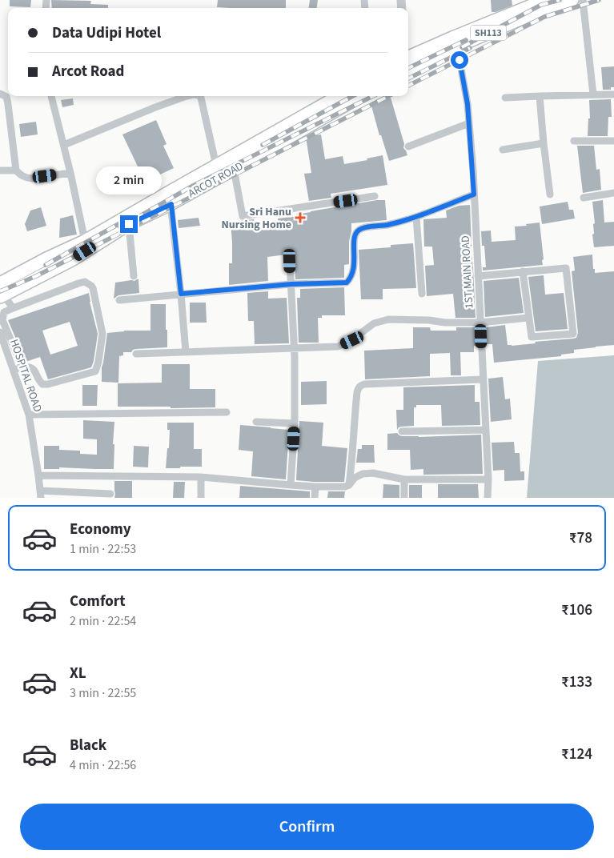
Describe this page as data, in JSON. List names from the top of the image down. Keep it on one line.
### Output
{"streets":{"main road":["SH113","ARCOT ROAD"],"street":["1ST MAIN ROAD","HOSPITAL ROAD"]},"crossings":[["SH113","1ST MAIN ROAD"]],"places":{"health":["Sri Hanu Nursing Home"]},"page":{"banner":["Data Udipi Hotel","Arcot Road"],"bubble":"2 min","list":[{"name":"Economy","note":"1 min · 22:53","value":"₹78"},{"name":"Comfort","note":"2 min · 22:54","value":"₹106"},{"name":"XL","note":"3 min · 22:55","value":"₹133"},{"name":"Black","note":"4 min · 22:56","value":"₹124"}],"buttons":"Confirm"}}
